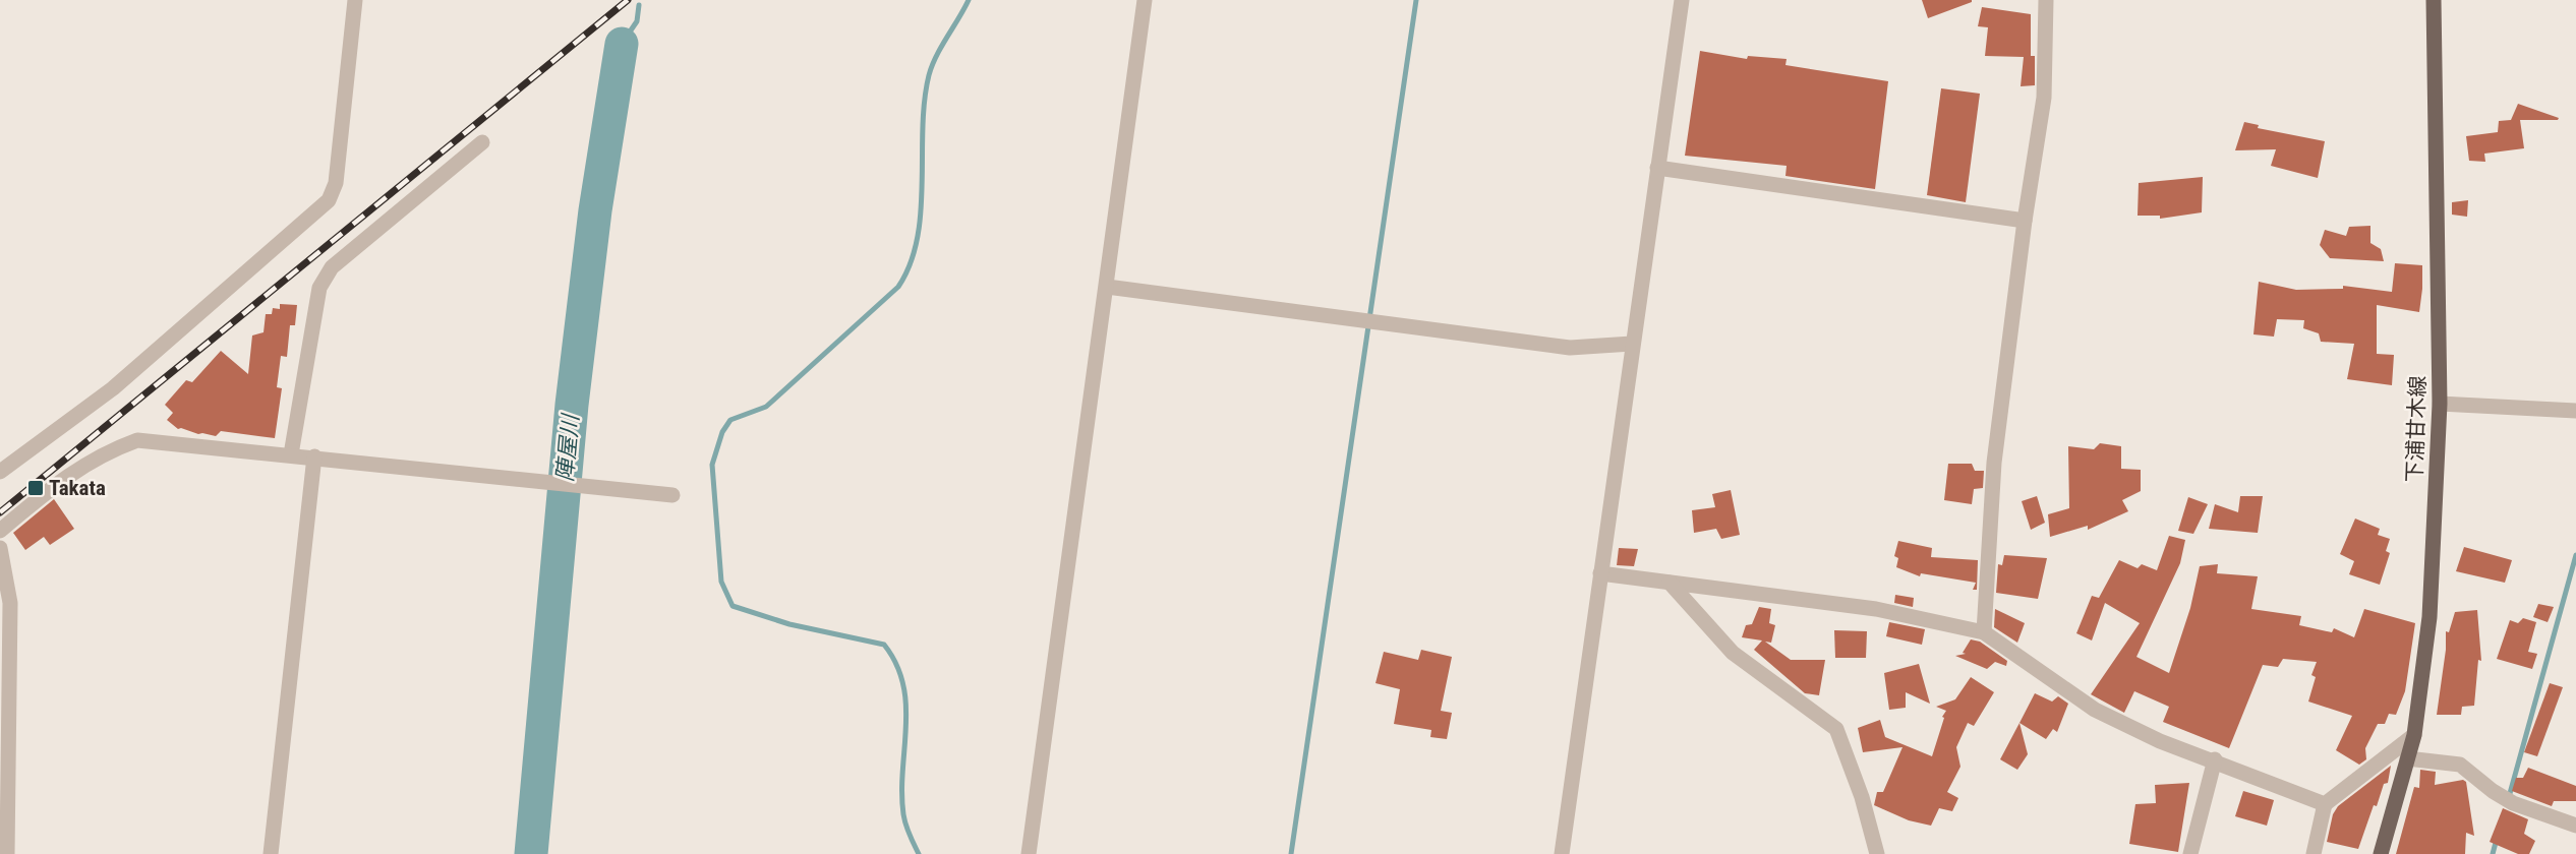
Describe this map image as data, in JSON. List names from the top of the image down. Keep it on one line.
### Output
{"streets":{"main road":["下浦甘木線"]},"water":["陣屋川"],"places":{"transit":["Takata"]}}
